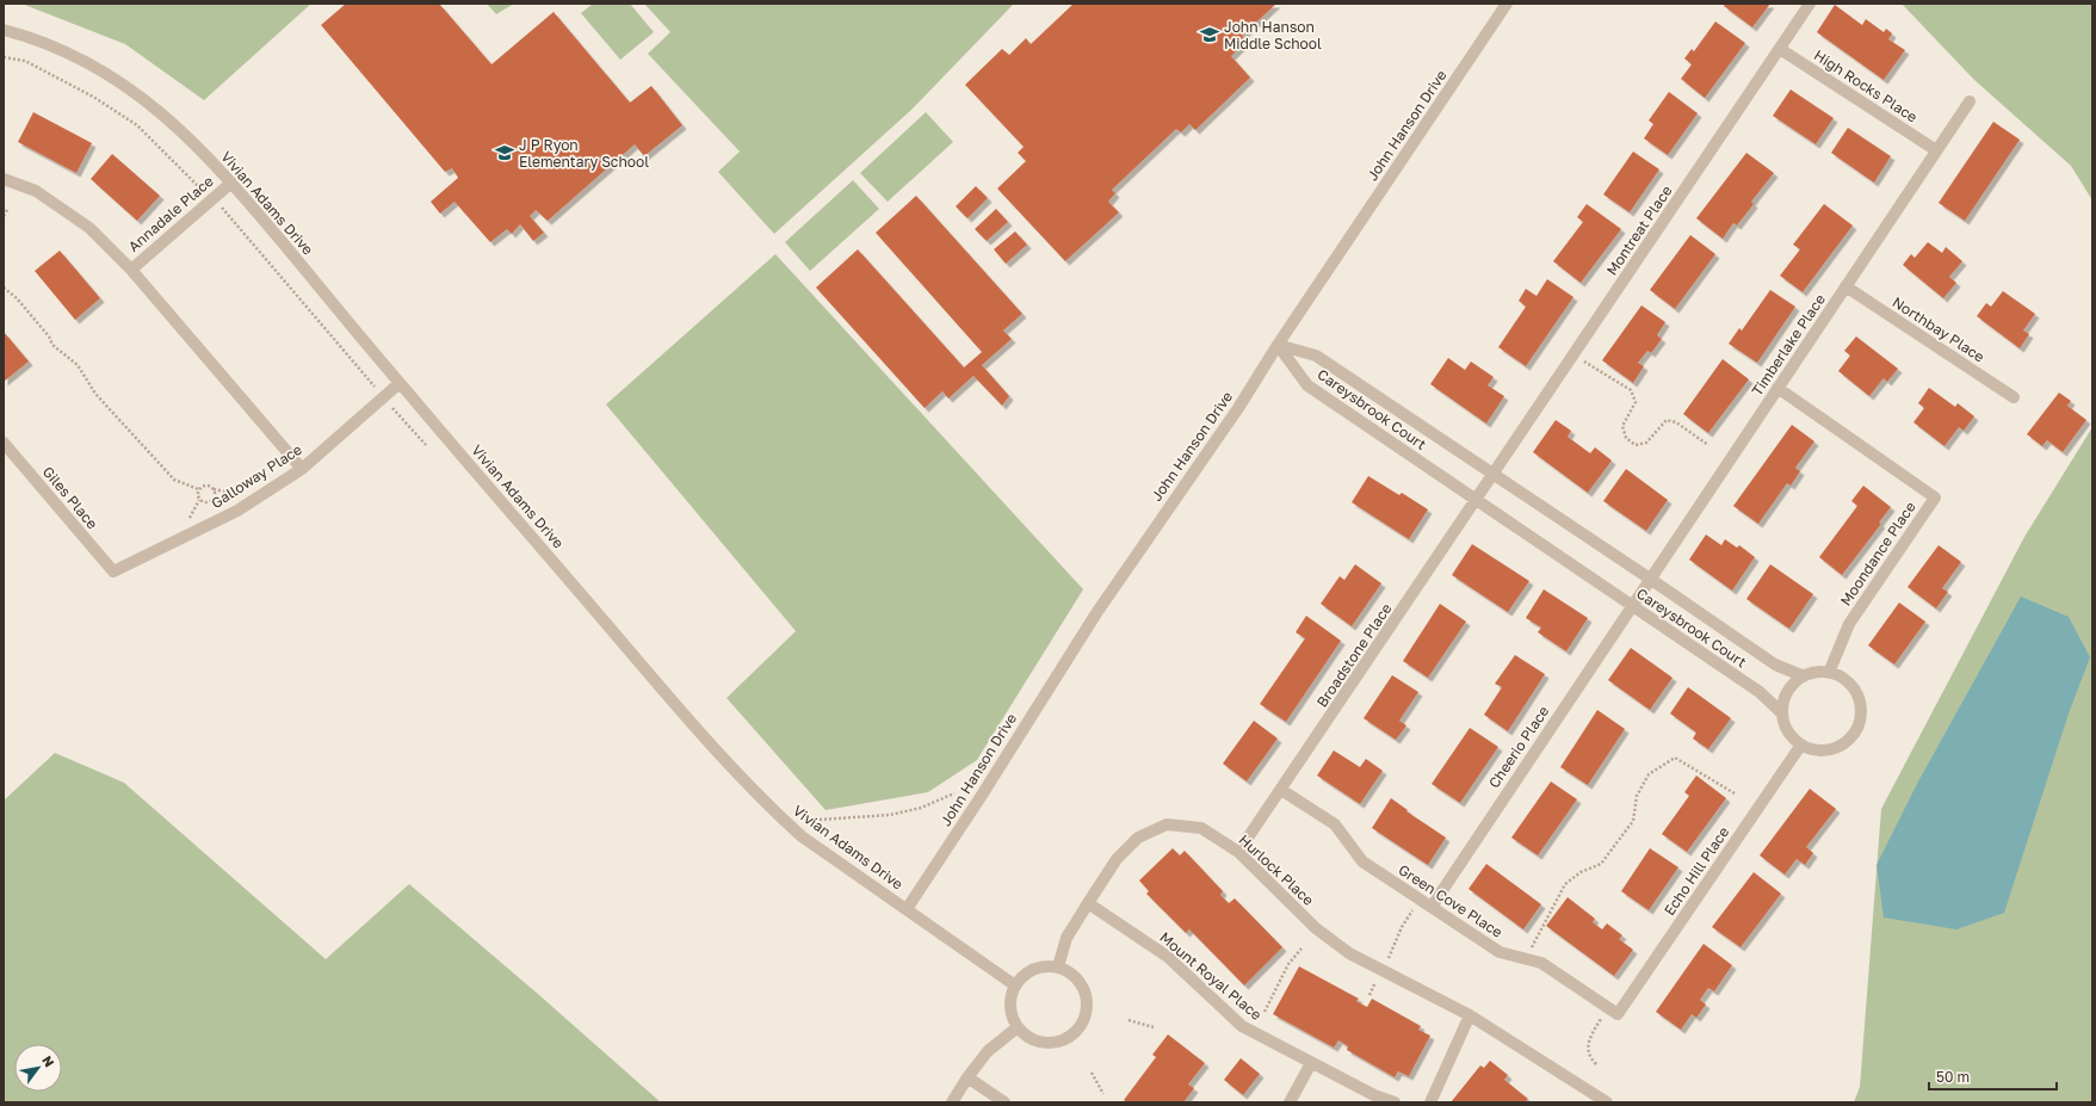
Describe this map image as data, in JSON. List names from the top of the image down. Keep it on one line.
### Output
{"streets":{"street":["High Rocks Place","John Hanson Drive","Vivian Adams Drive","Annadale Place","Montreat Place","Northbay Place","Timberlake Place","Careysbrook Court","Galloway Place","Giles Place","Moondance Place","Broadstone Place","Cheerio Place","Hurlock Place","Echo Hill Place","Green Cove Place","Mount Royal Place"]},"crossings":[["High Rocks Place","Montreat Place"],["High Rocks Place","Timberlake Place"],["John Hanson Drive","Vivian Adams Drive"],["John Hanson Drive","Careysbrook Court"],["Vivian Adams Drive","Annadale Place"],["Vivian Adams Drive","Galloway Place"],["Vivian Adams Drive","Hurlock Place"],["Montreat Place","Careysbrook Court"],["Montreat Place","Broadstone Place"],["Northbay Place","Timberlake Place"],["Timberlake Place","Careysbrook Court"],["Timberlake Place","Moondance Place"],["Timberlake Place","Cheerio Place"],["Careysbrook Court","Moondance Place"],["Careysbrook Court","Broadstone Place"],["Careysbrook Court","Cheerio Place"],["Careysbrook Court","Echo Hill Place"],["Galloway Place","Giles Place"],["Moondance Place","Echo Hill Place"],["Broadstone Place","Hurlock Place"],["Broadstone Place","Green Cove Place"],["Cheerio Place","Green Cove Place"],["Hurlock Place","Mount Royal Place"],["Echo Hill Place","Green Cove Place"]],"places":{"school or university":["John Hanson Middle School","J P Ryon Elementary School"]},"scale_bar":"50 m","north":"top right"}
